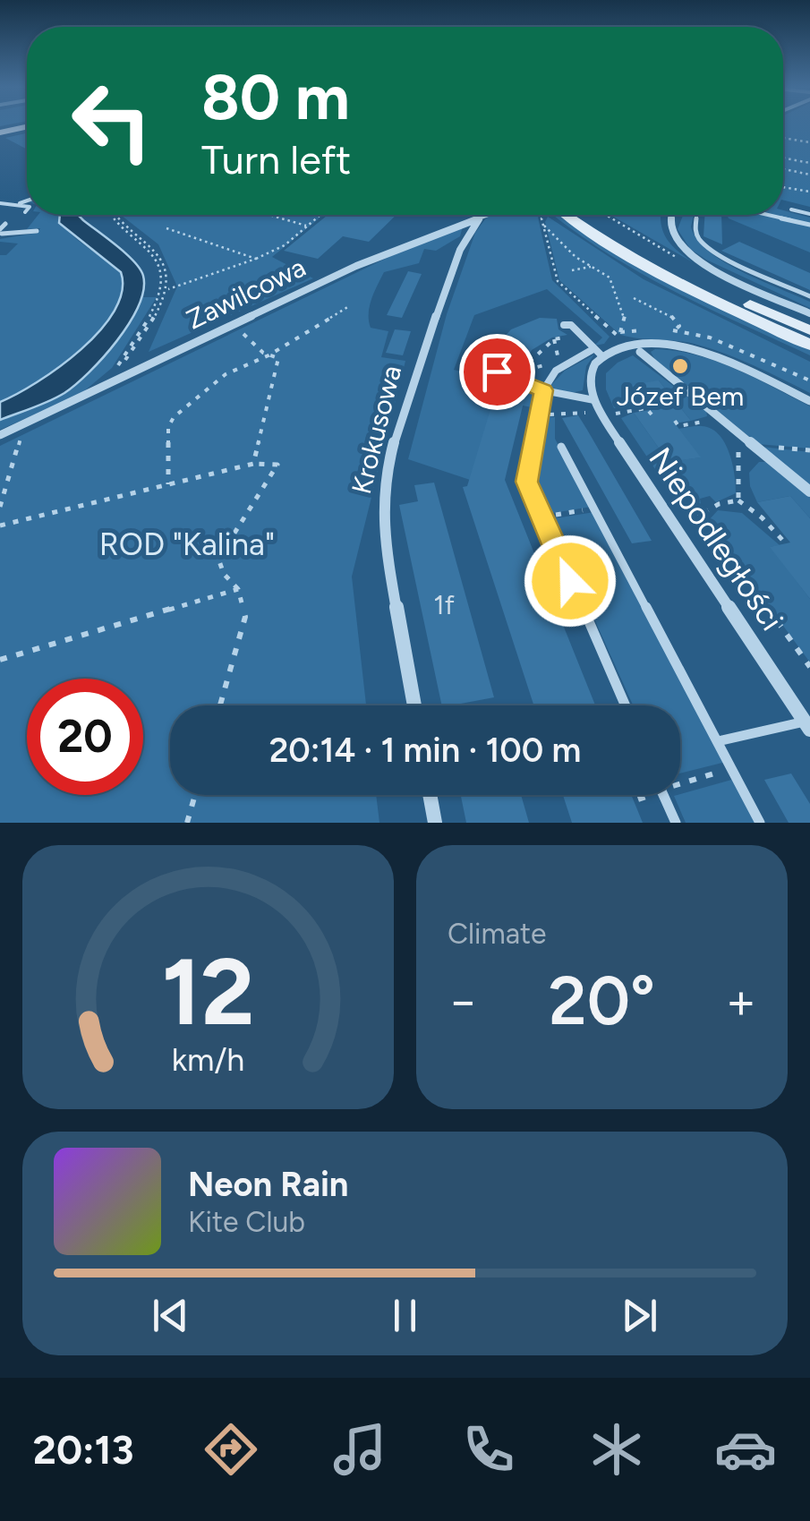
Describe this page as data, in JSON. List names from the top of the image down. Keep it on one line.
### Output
{"streets":{"street":["Zawilcowa","Krokusowa","Niepodległości"]},"crossings":[["Zawilcowa","Krokusowa"]],"parks":["ROD \"Kalina\""],"places":["Józef Bem"],"house_numbers":["1f"],"page":{"turn":["80 m","Turn left"],"limit":"20","trip":"20:14 · 1 min · 100 m","tile":"Climate","heat":["−","20°","+"],"song":["Neon Rain","Kite Club"],"tabs":"20:13","gauge":["12","km/h"]}}
